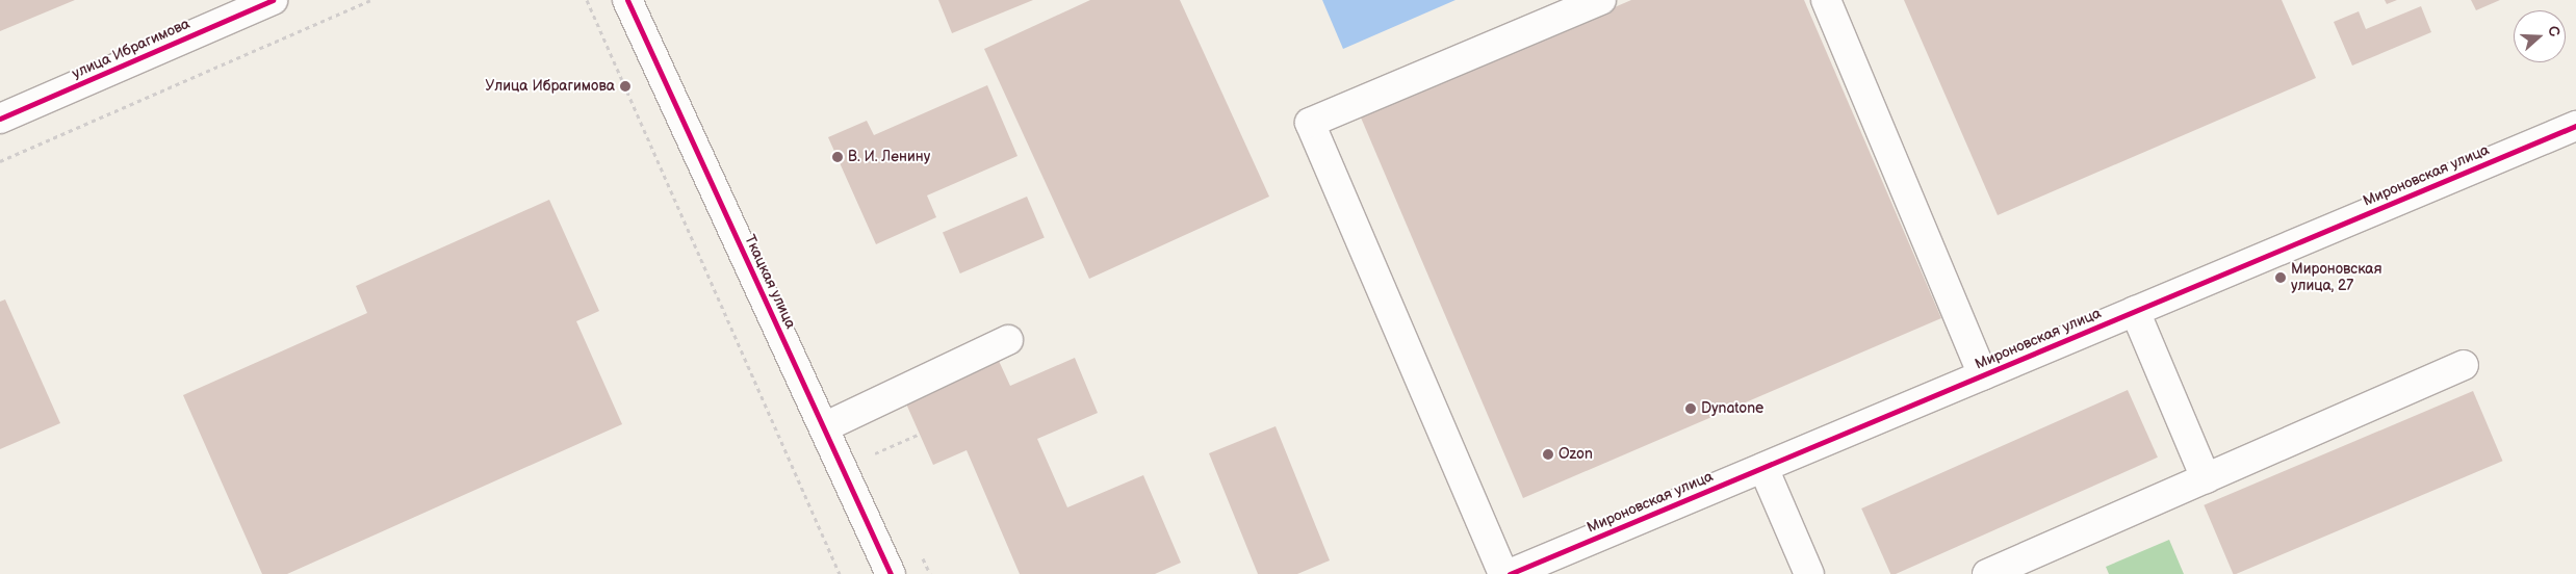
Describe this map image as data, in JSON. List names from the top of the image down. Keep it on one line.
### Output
{"streets":{"street":["улица Ибрагимова","Мироновская улица","Ткацкая улица"]},"places":["Улица Ибрагимова","В. И. Ленину","Мироновская улица, 27","Dynatone","Ozon"],"north":"right"}
